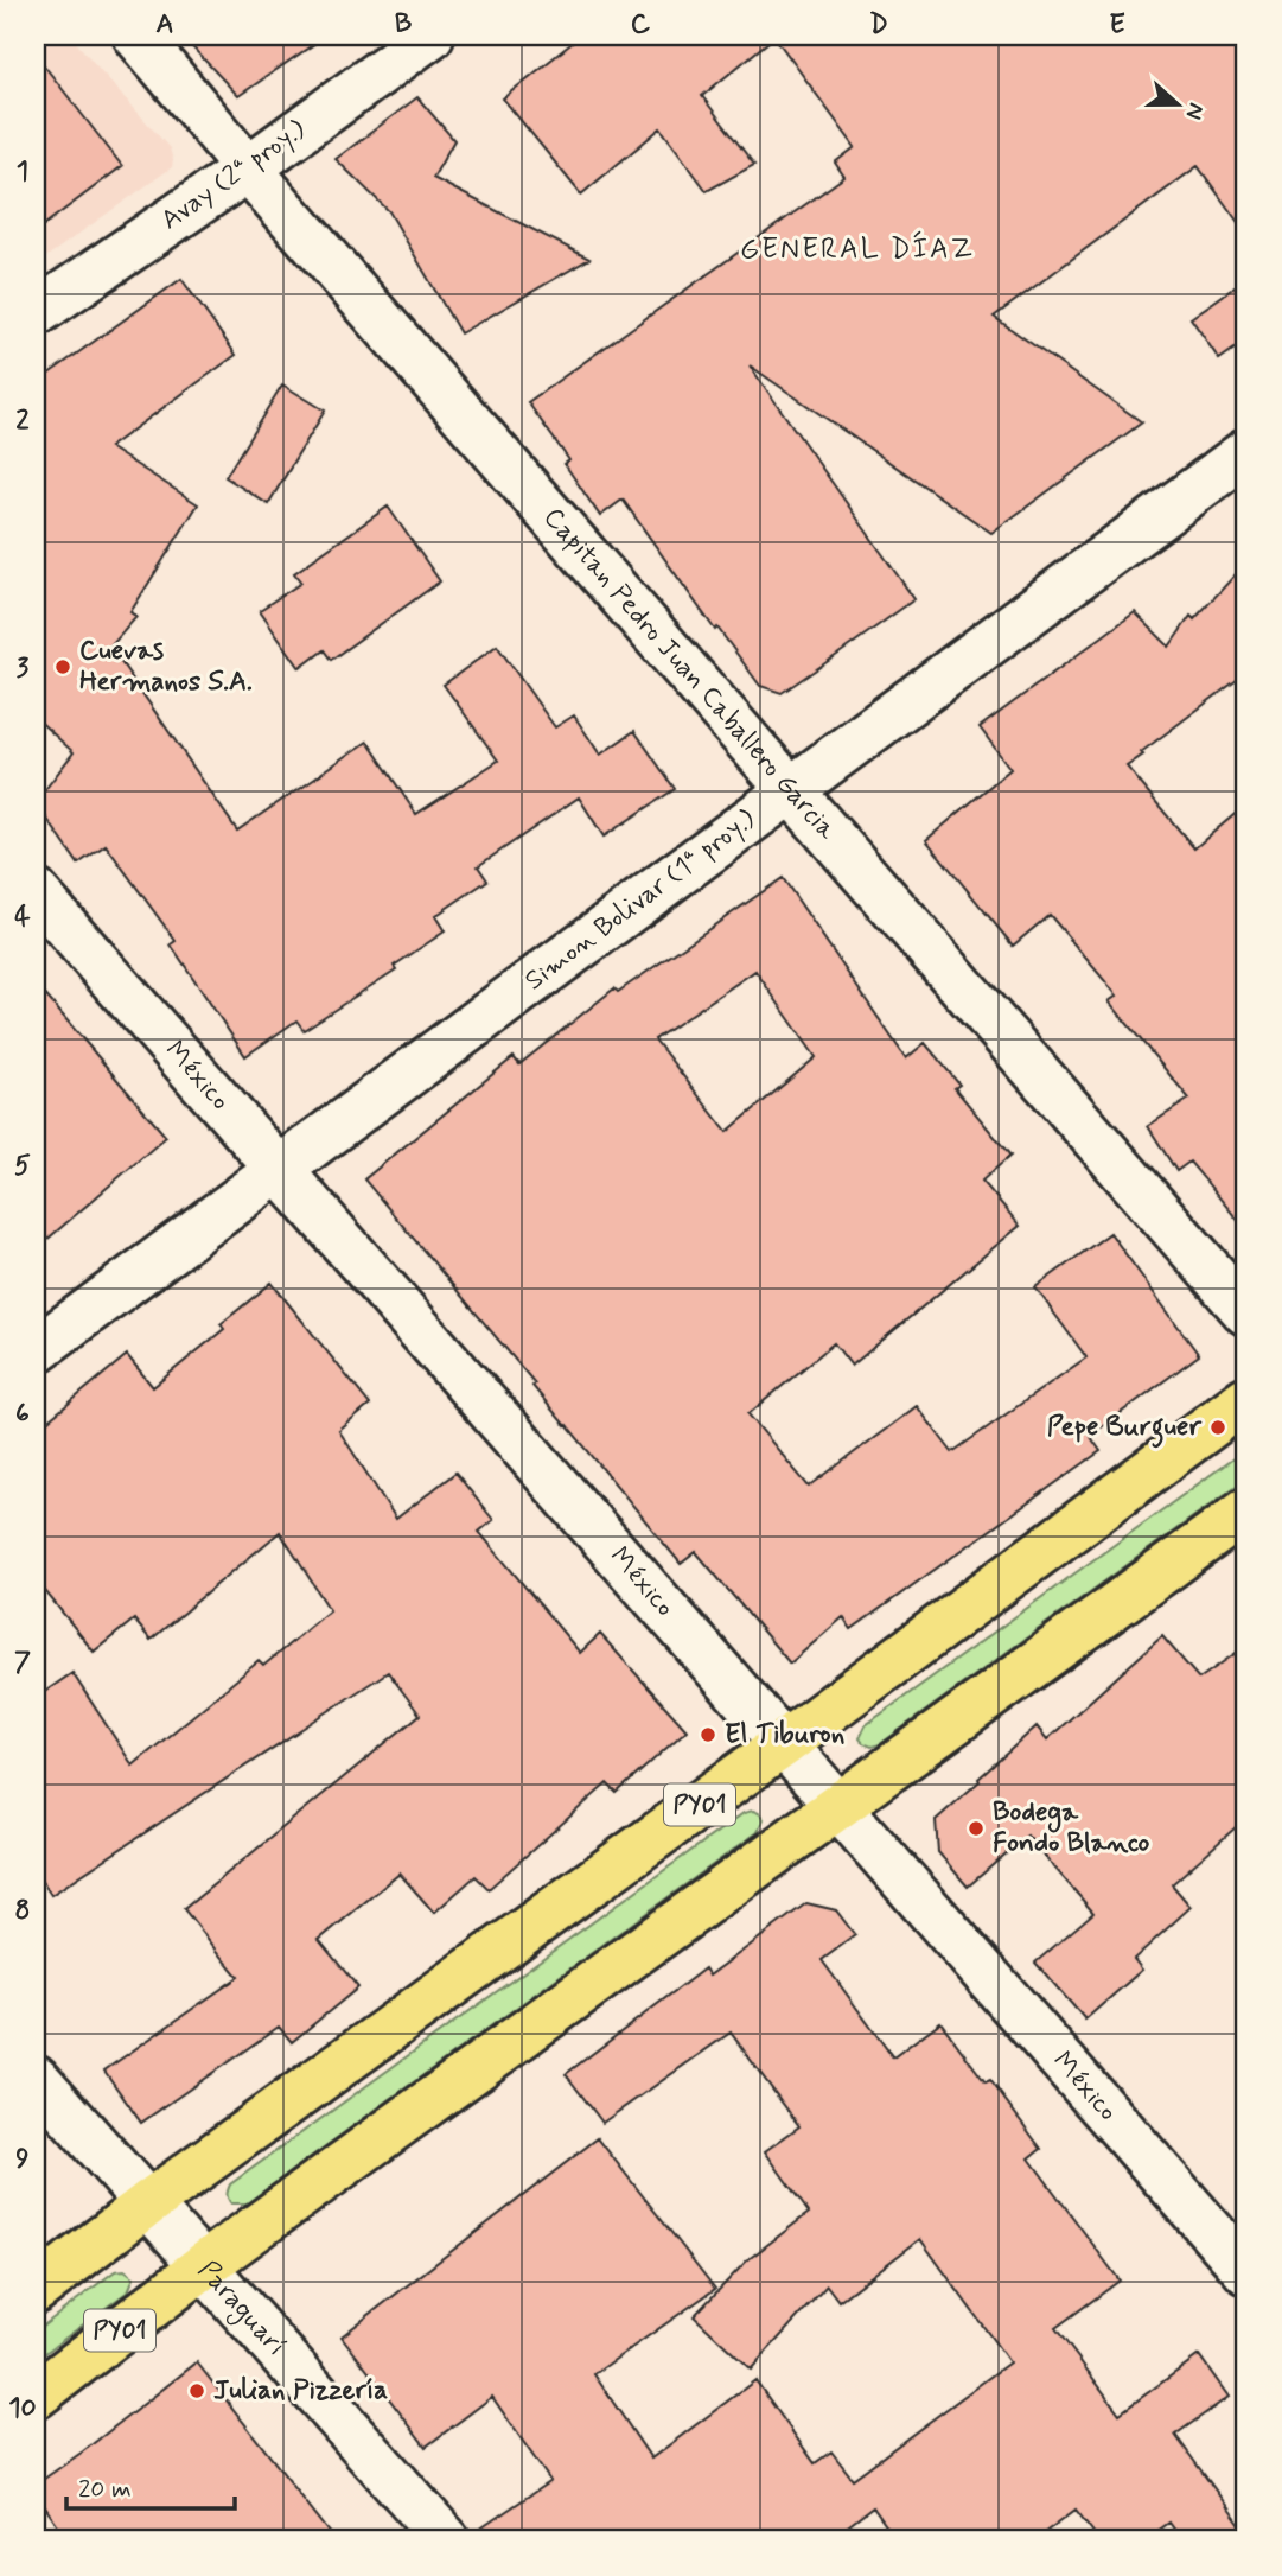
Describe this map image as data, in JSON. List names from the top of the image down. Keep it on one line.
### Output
{"streets":{"main road":["PY01"],"street":["Avay (2ª proy.)","Capitan Pedro Juan Caballero Garcia","Simon Bolivar (1ª proy.)","México","Paraguarí"]},"crossings":[["Avay (2ª proy.)","Capitan Pedro Juan Caballero Garcia"],["Capitan Pedro Juan Caballero Garcia","Simon Bolivar (1ª proy.)"],["Simon Bolivar (1ª proy.)","México"],["México","PY01"],["PY01","Paraguarí"]],"districts":["GENERAL DÍAZ"],"places":["Cuevas Hermanos S.A.","Pepe Burguer","El Tiburon","Bodega Fondo Blanco","Julian Pizzería"],"scale_bar":"20 m","north":"right","grid":{"columns":["A","B","C","D","E"],"rows":["1","2","3","4","5","6","7","8","9","10"]}}
